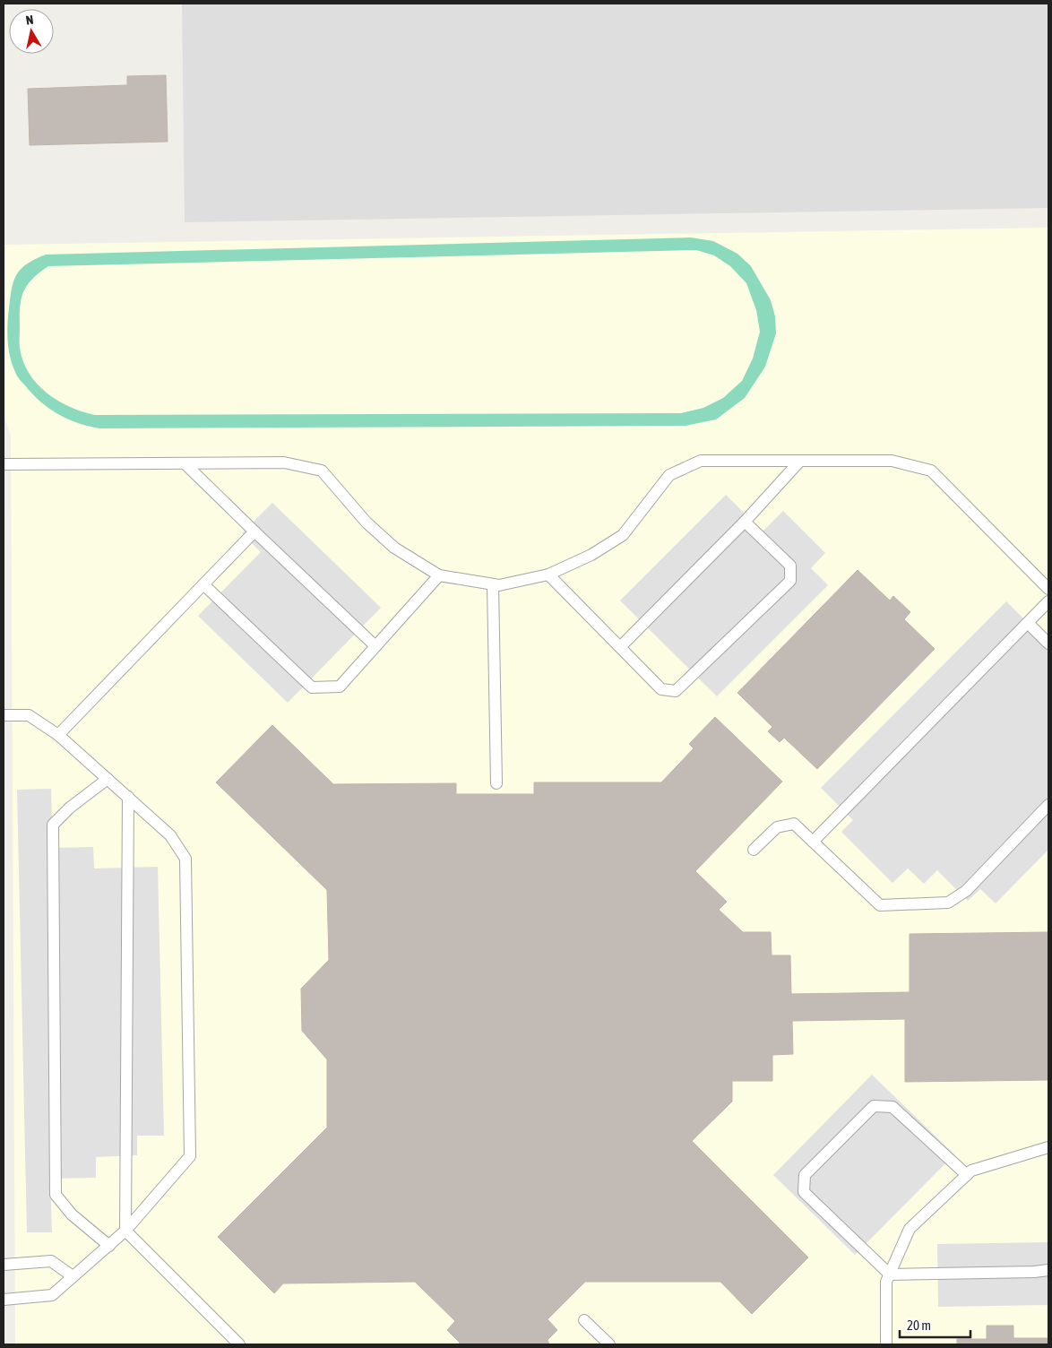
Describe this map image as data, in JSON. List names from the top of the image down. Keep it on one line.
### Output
{"scale_bar":"20 m","north":"top"}
